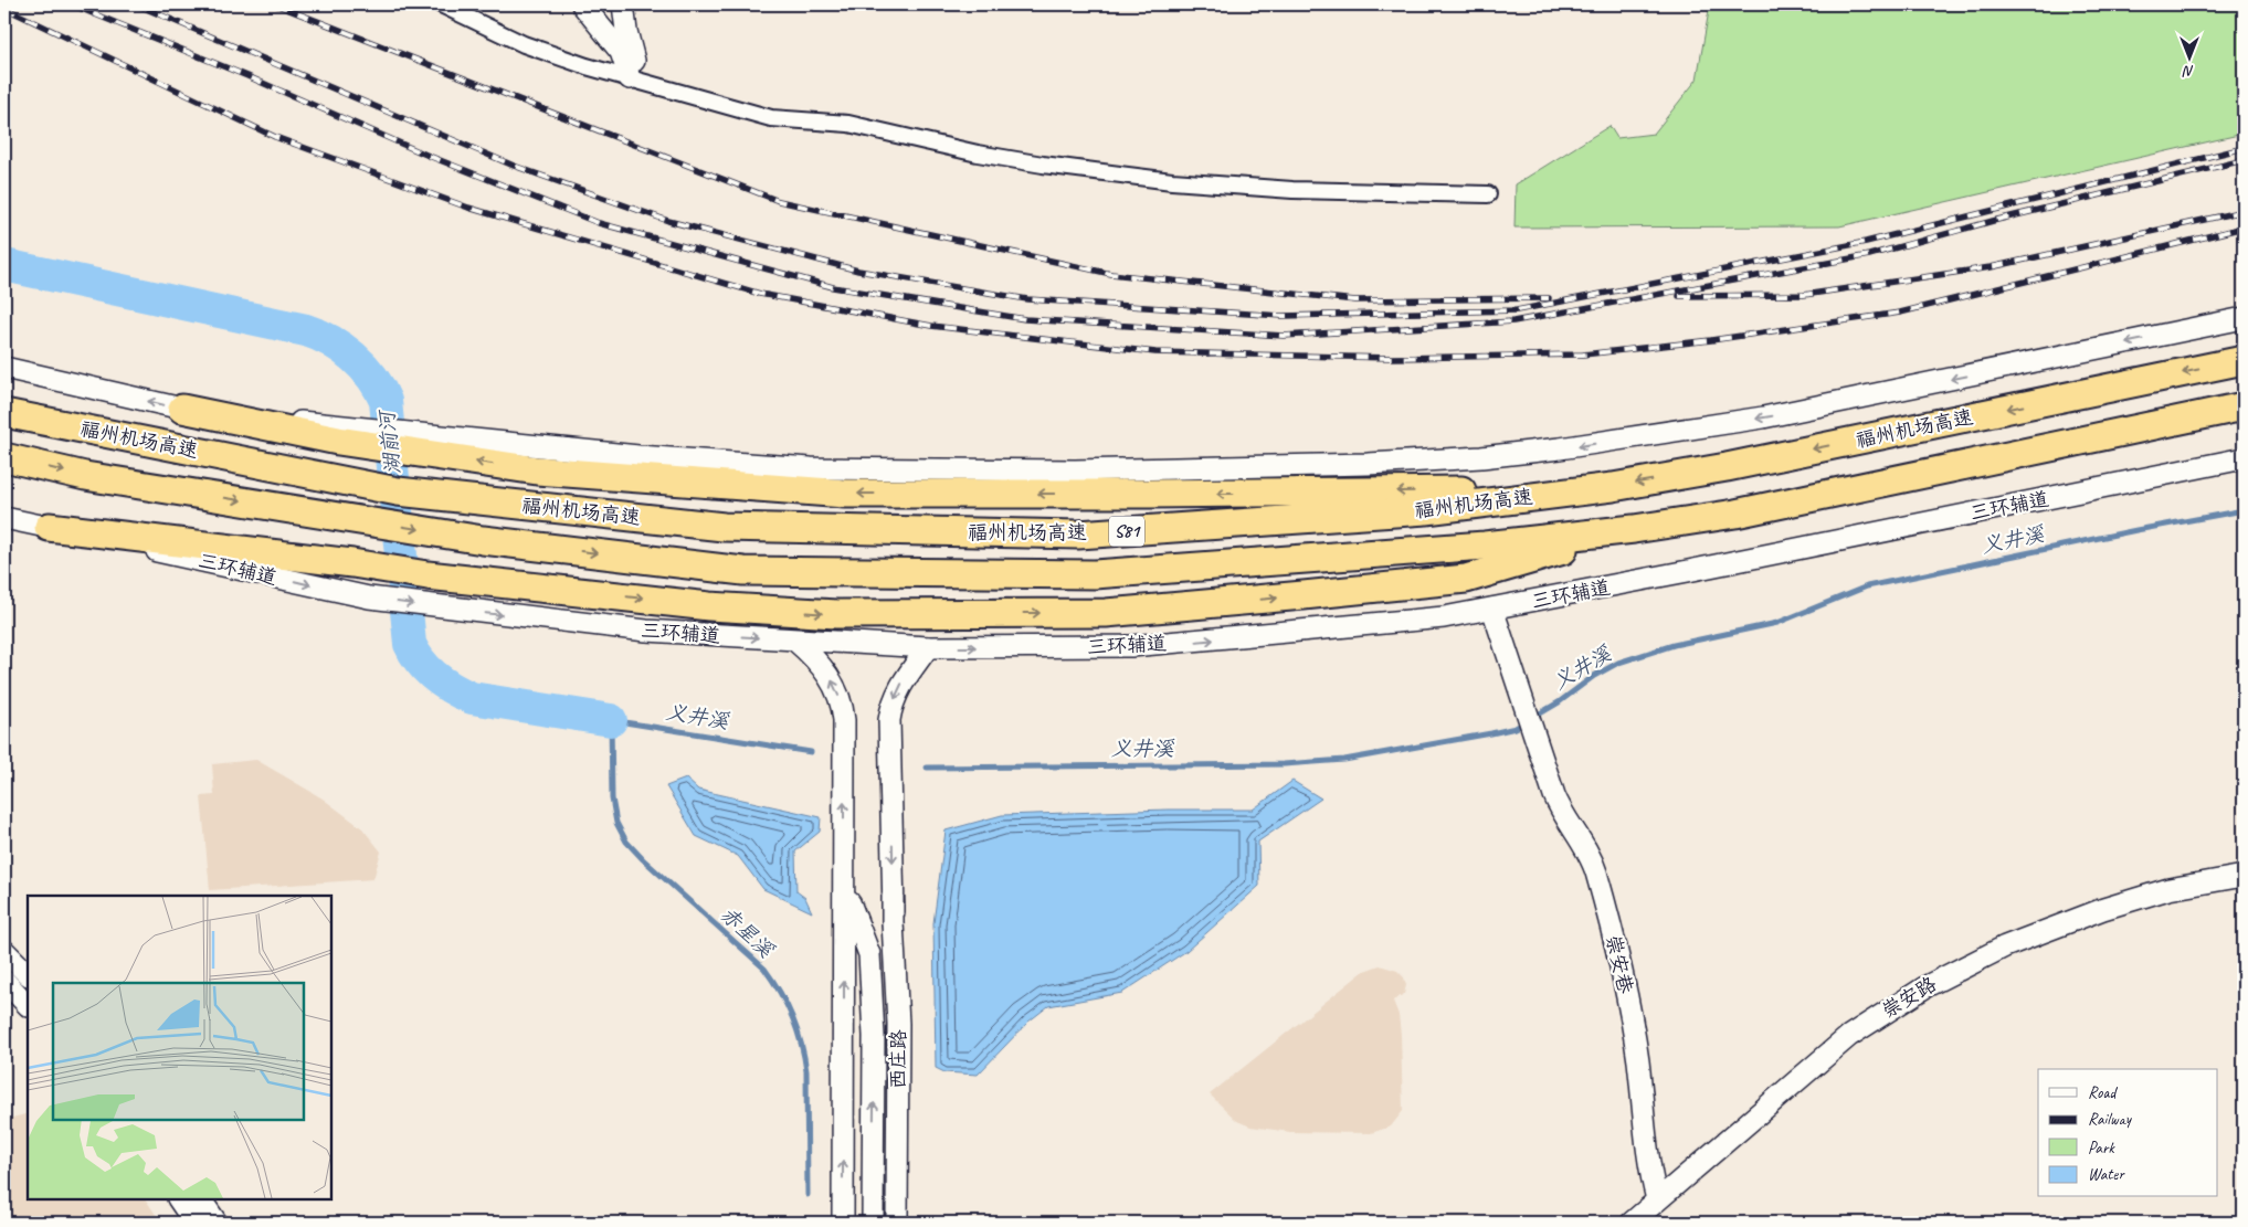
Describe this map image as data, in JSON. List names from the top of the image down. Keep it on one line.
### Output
{"streets":{"highway":["福州机场高速","S81"],"main road":["三环辅道","崇安巷","崇安路","西庄路"]},"crossings":[["三环辅道","崇安巷"],["三环辅道","西庄路"],["崇安巷","崇安路"]],"water":["湖前河","义井溪","赤星溪"],"legend":["Road","Railway","Park","Water"],"north":"bottom"}
